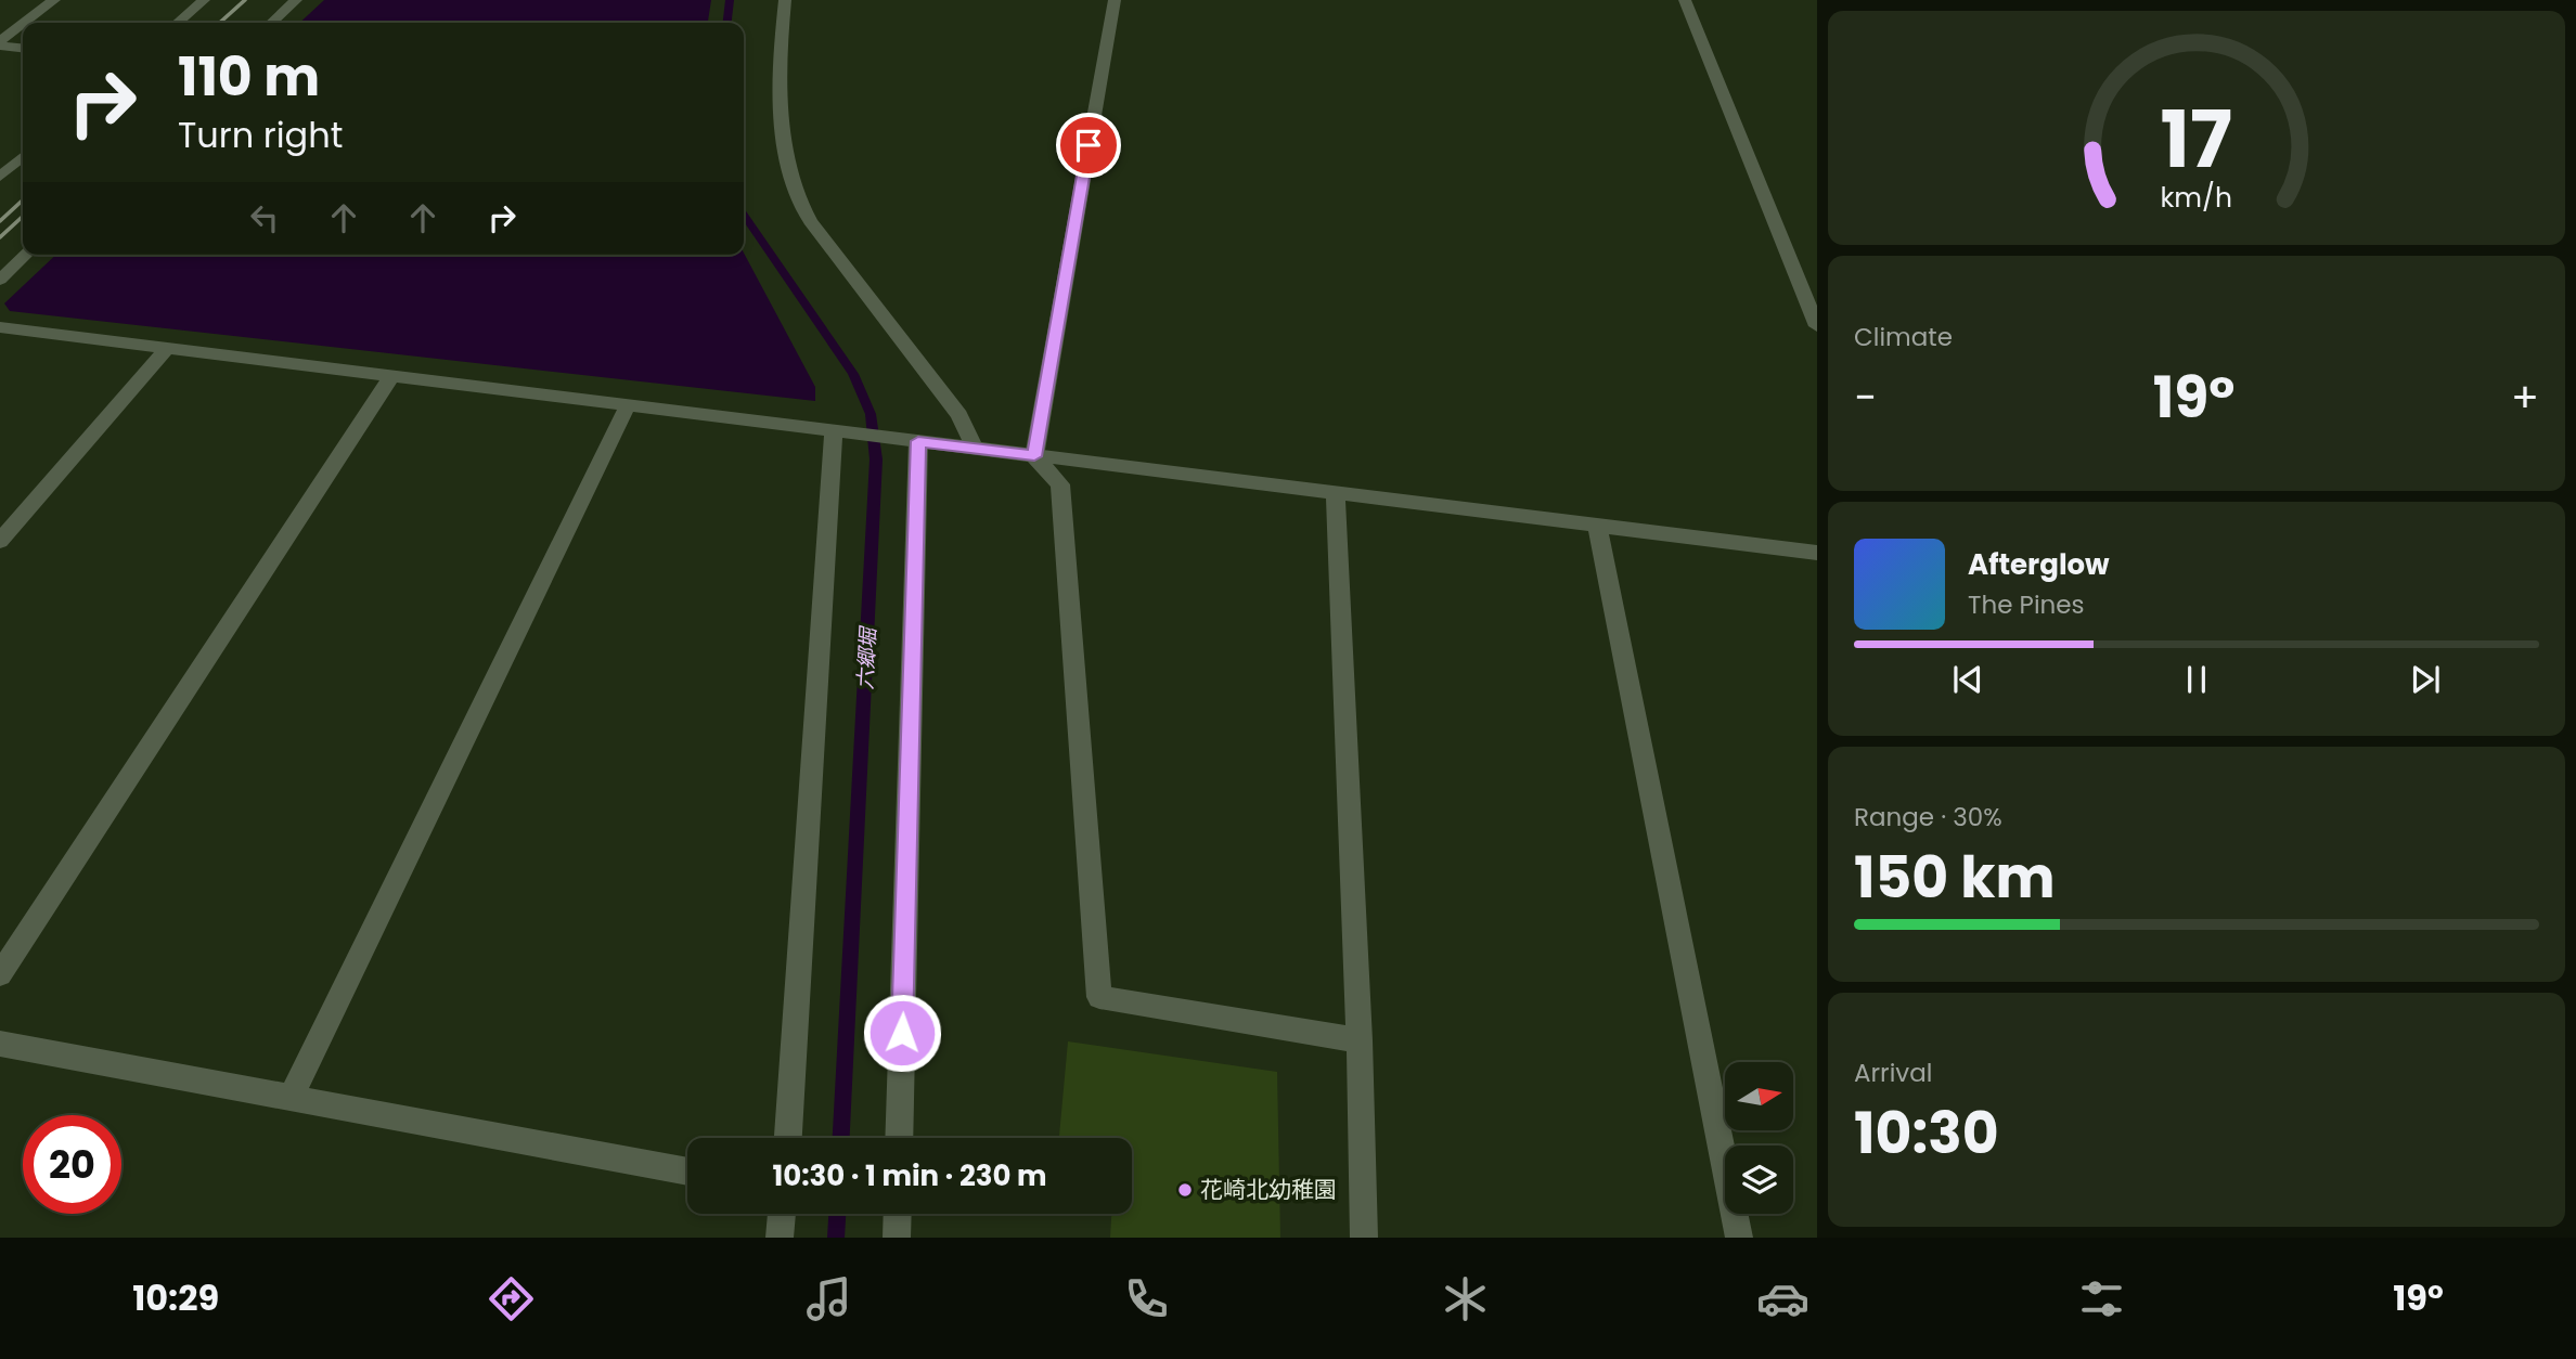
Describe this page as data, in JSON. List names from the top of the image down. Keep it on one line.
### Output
{"water":["六郷堀"],"places":["花崎北幼稚園"],"north":"right","page":{"turn":["110 m","Turn right"],"tile":["Climate",["Range · 30%","150 km"],["Arrival","10:30"]],"heat":["−","19°","+"],"song":["Afterglow","The Pines"],"limit":"20","trip":"10:30 · 1 min · 230 m","tabs":["10:29","19°"],"gauge":["17","km/h"]}}
